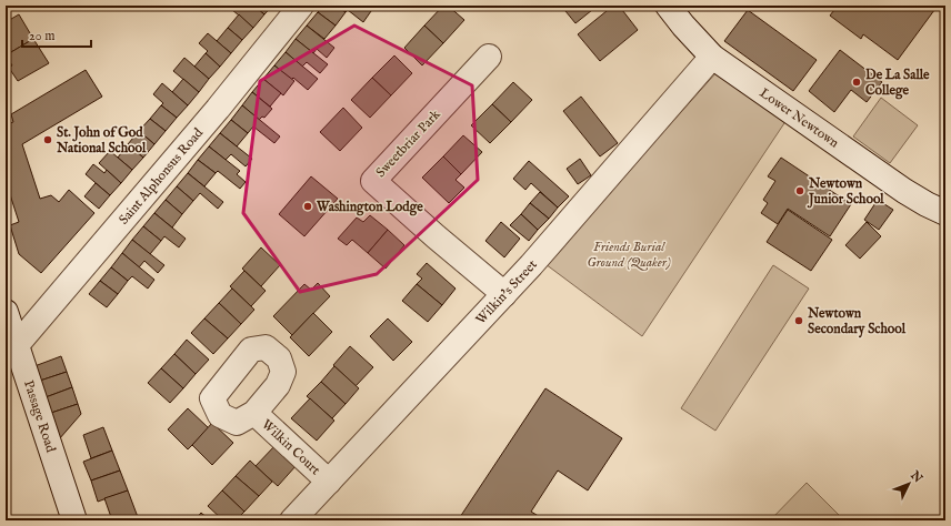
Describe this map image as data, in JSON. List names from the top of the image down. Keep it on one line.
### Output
{"streets":{"street":["Lower Newtown","Sweetbriar Park","Saint Alphonsus Road","Wilkin's Street","Passage Road","Wilkin Court"]},"crossings":[["Lower Newtown","Wilkin's Street"],["Sweetbriar Park","Wilkin's Street"],["Saint Alphonsus Road","Passage Road"],["Wilkin's Street","Wilkin Court"]],"parks":["Friends Burial Ground (Quaker)"],"places":["De La Salle College","St. John of God National School","Newtown Junior School","Washington Lodge","Newtown Secondary School"],"scale_bar":"20 m","north":"top right"}
